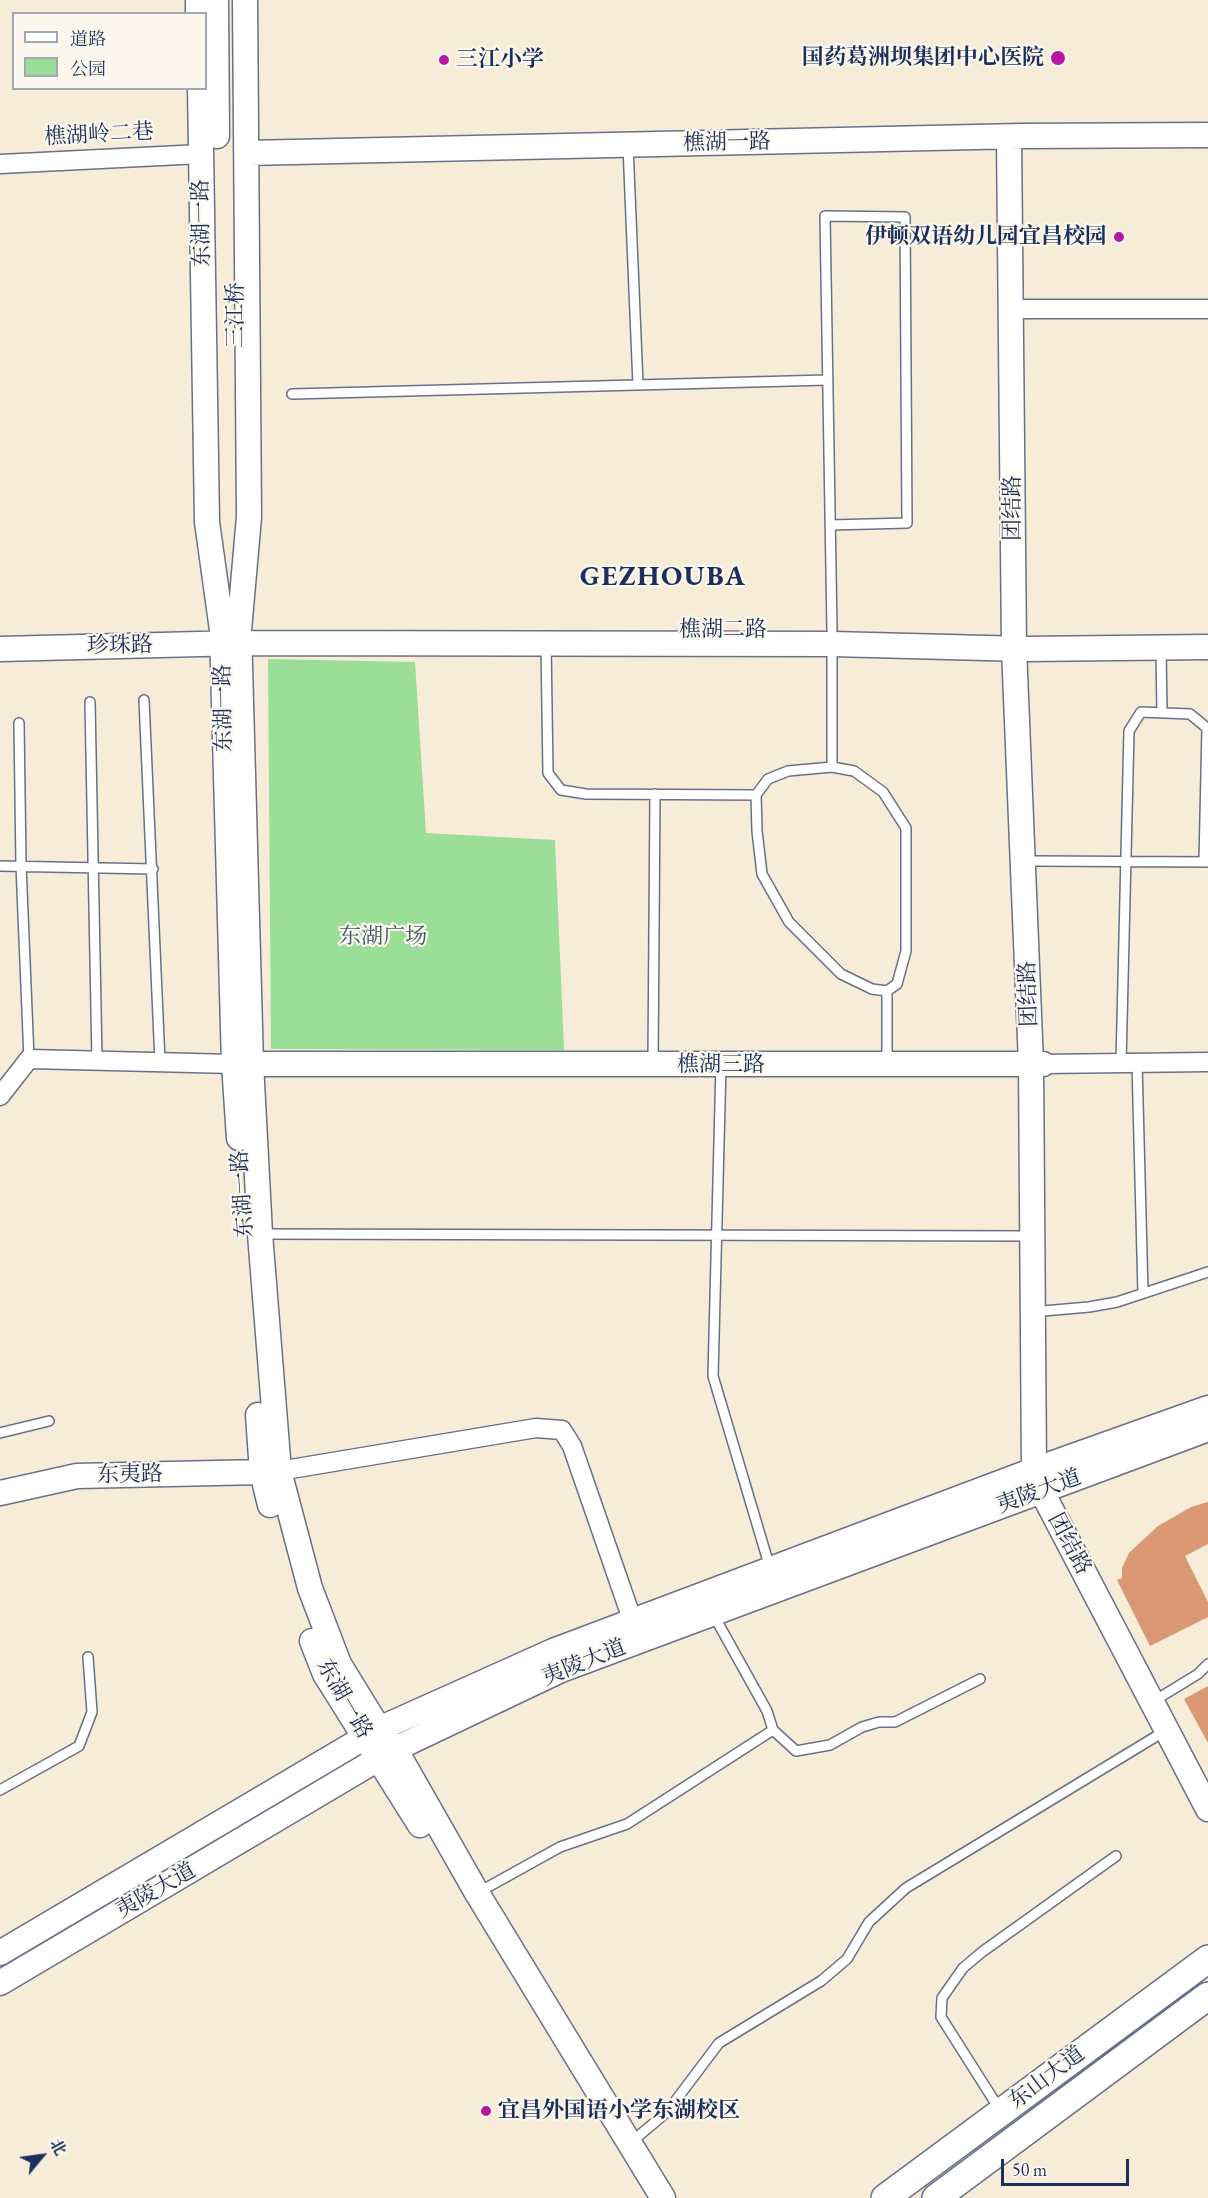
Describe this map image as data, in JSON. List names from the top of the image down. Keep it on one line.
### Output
{"streets":{"main road":["樵湖一路","东湖一路","三江桥","团结路","樵湖二路","珍珠路","樵湖三路","东夷路","夷陵大道","东山大道"],"street":["樵湖岭二巷"]},"crossings":[["樵湖岭二巷","东湖一路"],["樵湖一路","团结路"],["东湖一路","三江桥"],["东湖一路","樵湖二路"],["东湖一路","珍珠路"],["东湖一路","樵湖三路"],["东湖一路","东夷路"],["东湖一路","夷陵大道"],["三江桥","樵湖二路"],["三江桥","珍珠路"],["团结路","樵湖二路"],["团结路","樵湖三路"],["团结路","夷陵大道"],["樵湖二路","珍珠路"]],"districts":["GEZHOUBA"],"parks":["东湖广场"],"places":["国药葛洲坝集团中心医院","三江小学","伊顿双语幼儿园宜昌校园","宜昌外国语小学东湖校区"],"legend":["道路","公园"],"scale_bar":"50 m","north":"top right"}
